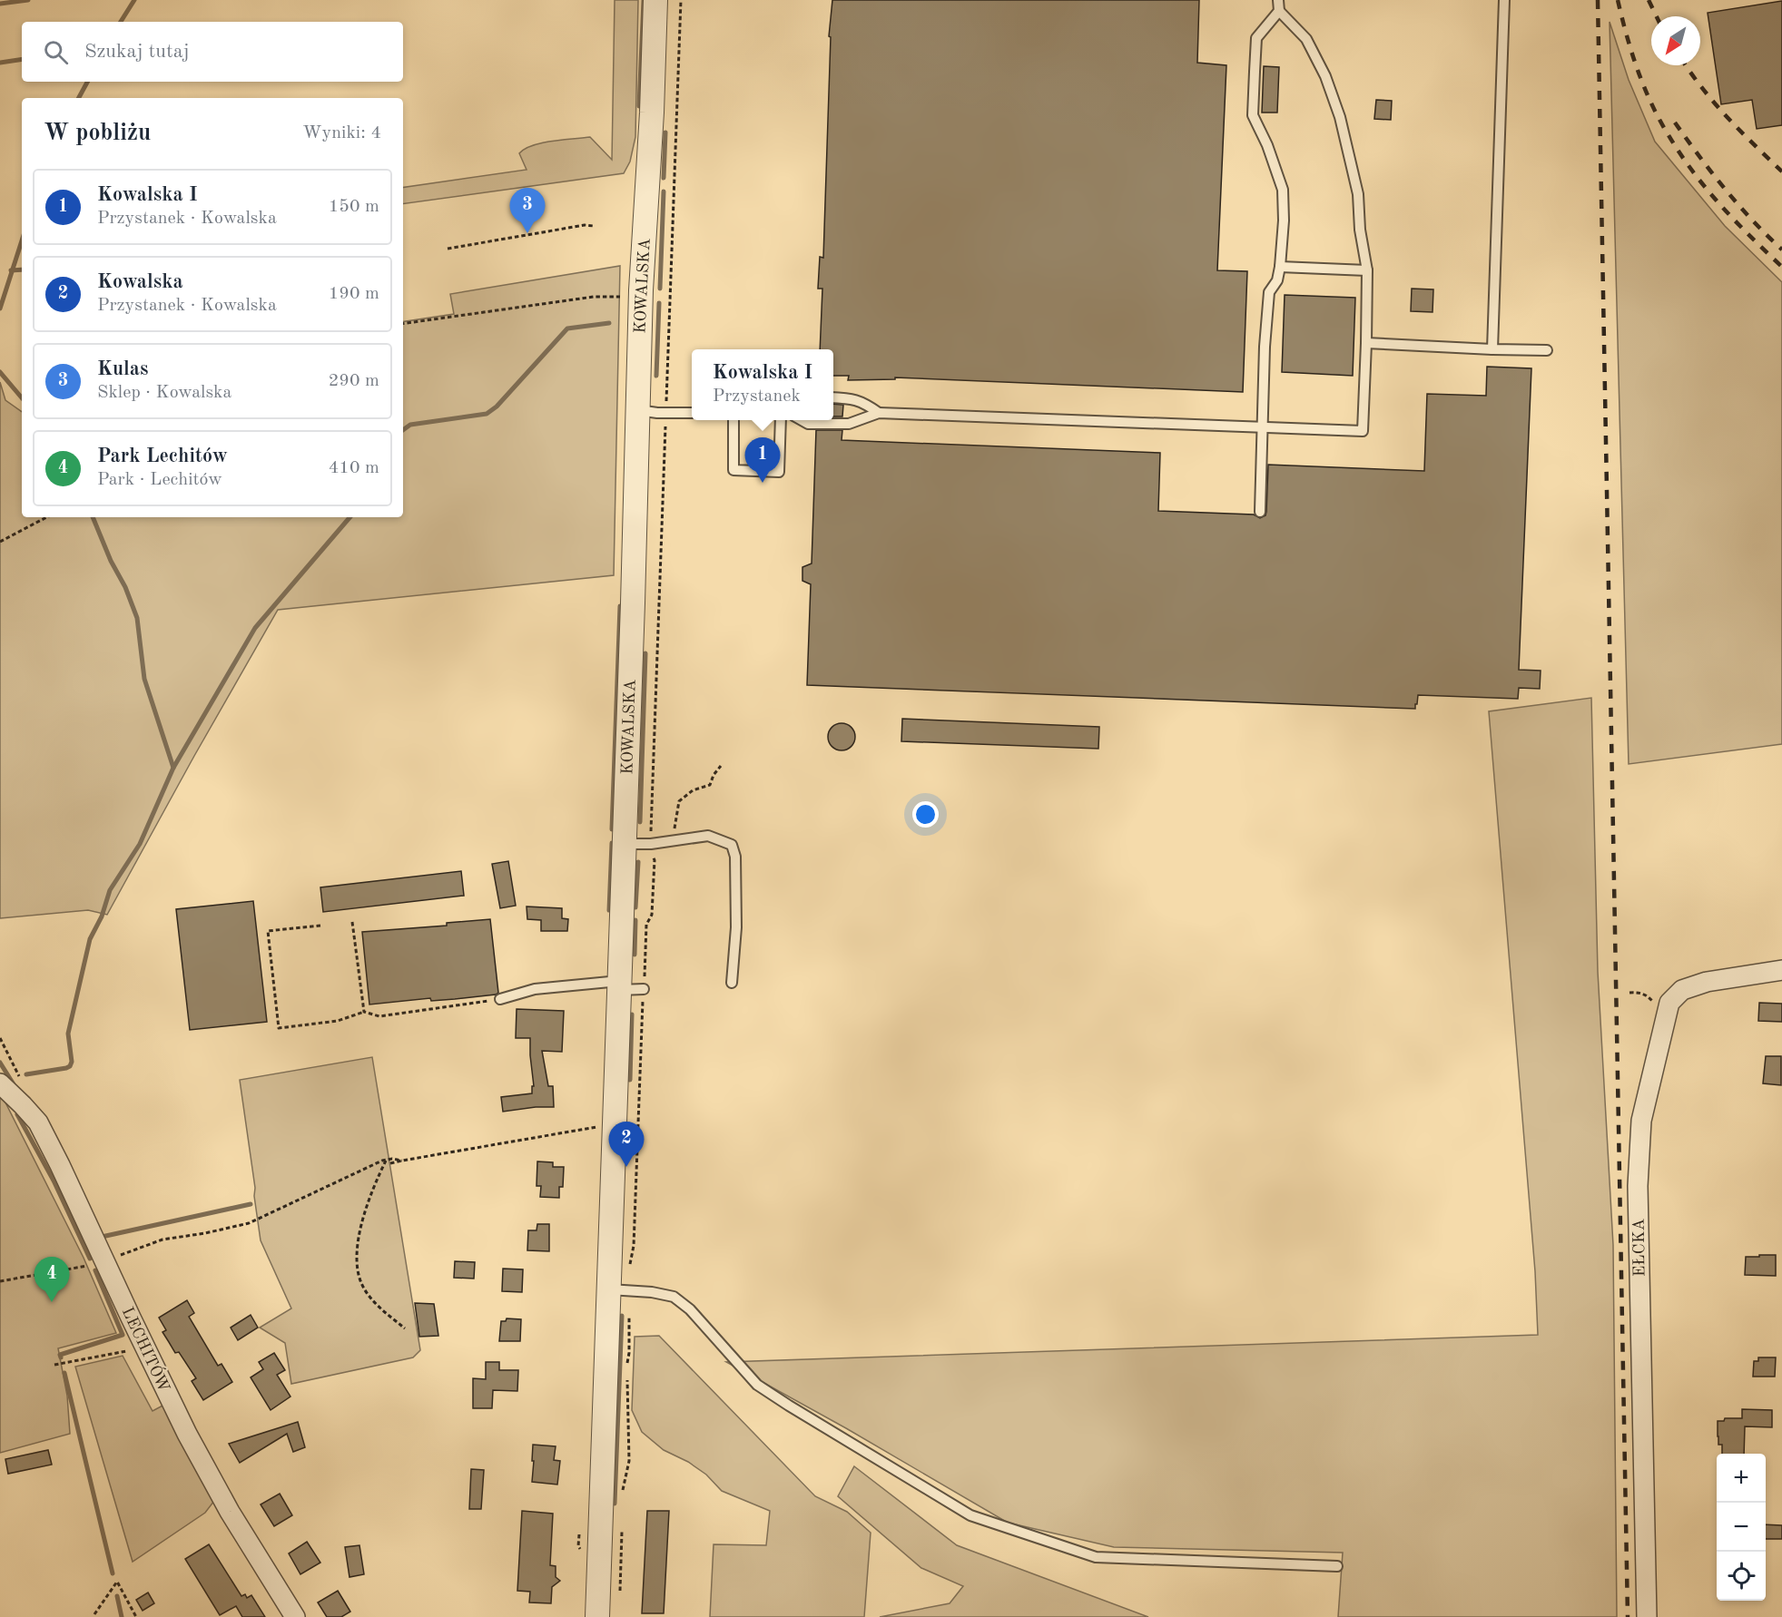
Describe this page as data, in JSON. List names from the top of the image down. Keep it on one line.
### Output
{"streets":{"street":["KOWALSKA","EŁCKA","LECHITÓW"]},"north":"bottom left","page":{"search":"Szukaj tutaj","heading":["W pobliżu","Wyniki: 4"],"list":[{"mark":"1","name":"Kowalska I","note":"Przystanek · Kowalska","value":"150 m"},{"mark":"2","name":"Kowalska","note":"Przystanek · Kowalska","value":"190 m"},{"mark":"3","name":"Kulas","note":"Sklep · Kowalska","value":"290 m"},{"mark":"4","name":"Park Lechitów","note":"Park · Lechitów","value":"410 m"}],"pins":["3","1","2","4"],"popup":["Kowalska I","Przystanek"],"map_buttons":["+","−"]}}
